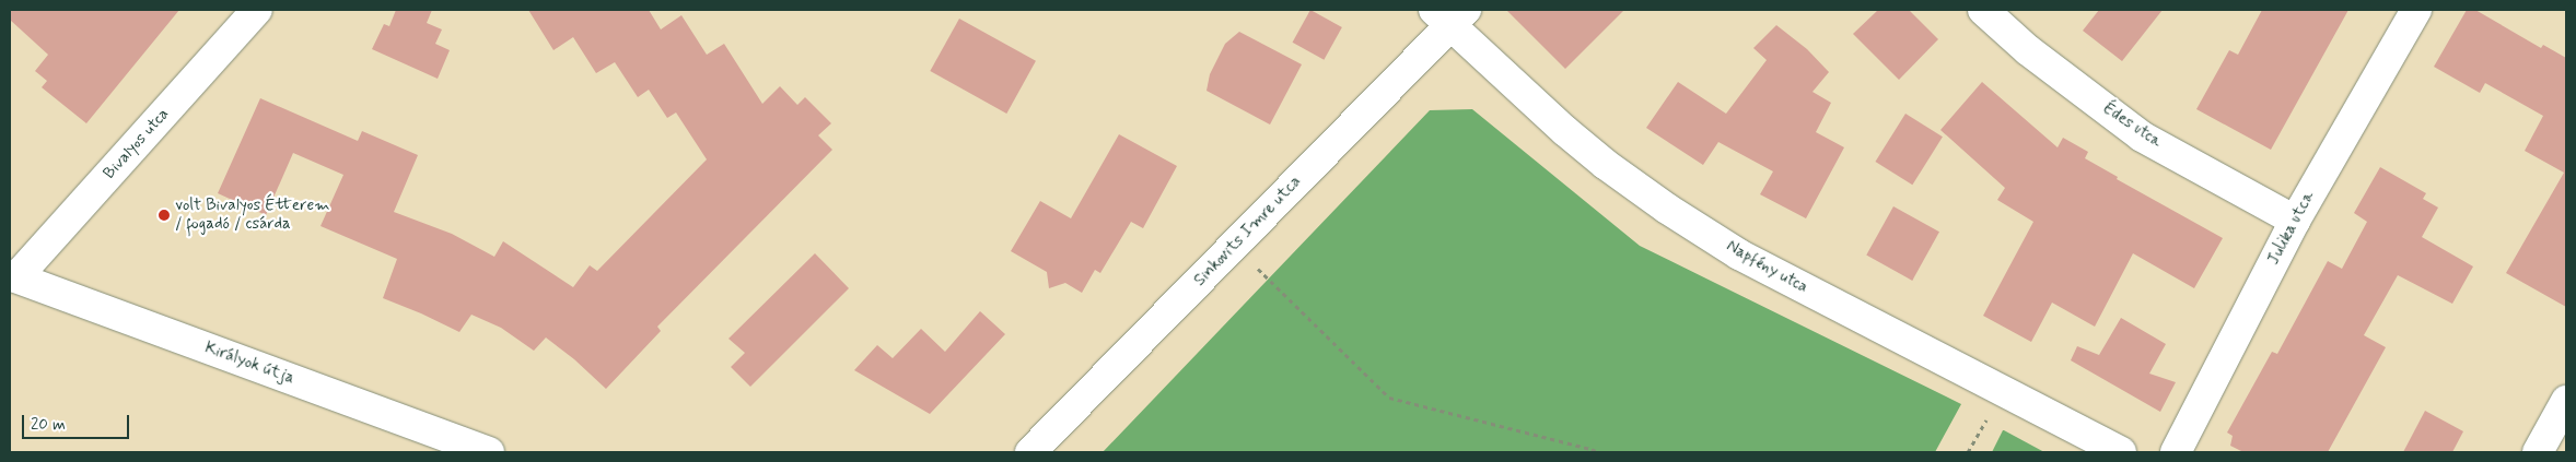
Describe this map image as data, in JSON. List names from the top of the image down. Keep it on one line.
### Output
{"streets":{"street":["Édes utca","Bivalyos utca","Julika utca","Sinkovits Imre utca","Napfény utca","Királyok útja"]},"crossings":[["Édes utca","Julika utca"],["Bivalyos utca","Királyok útja"],["Sinkovits Imre utca","Napfény utca"]],"places":["volt Bivalyos Étterem / fogadó / csárda"],"scale_bar":"20 m"}
